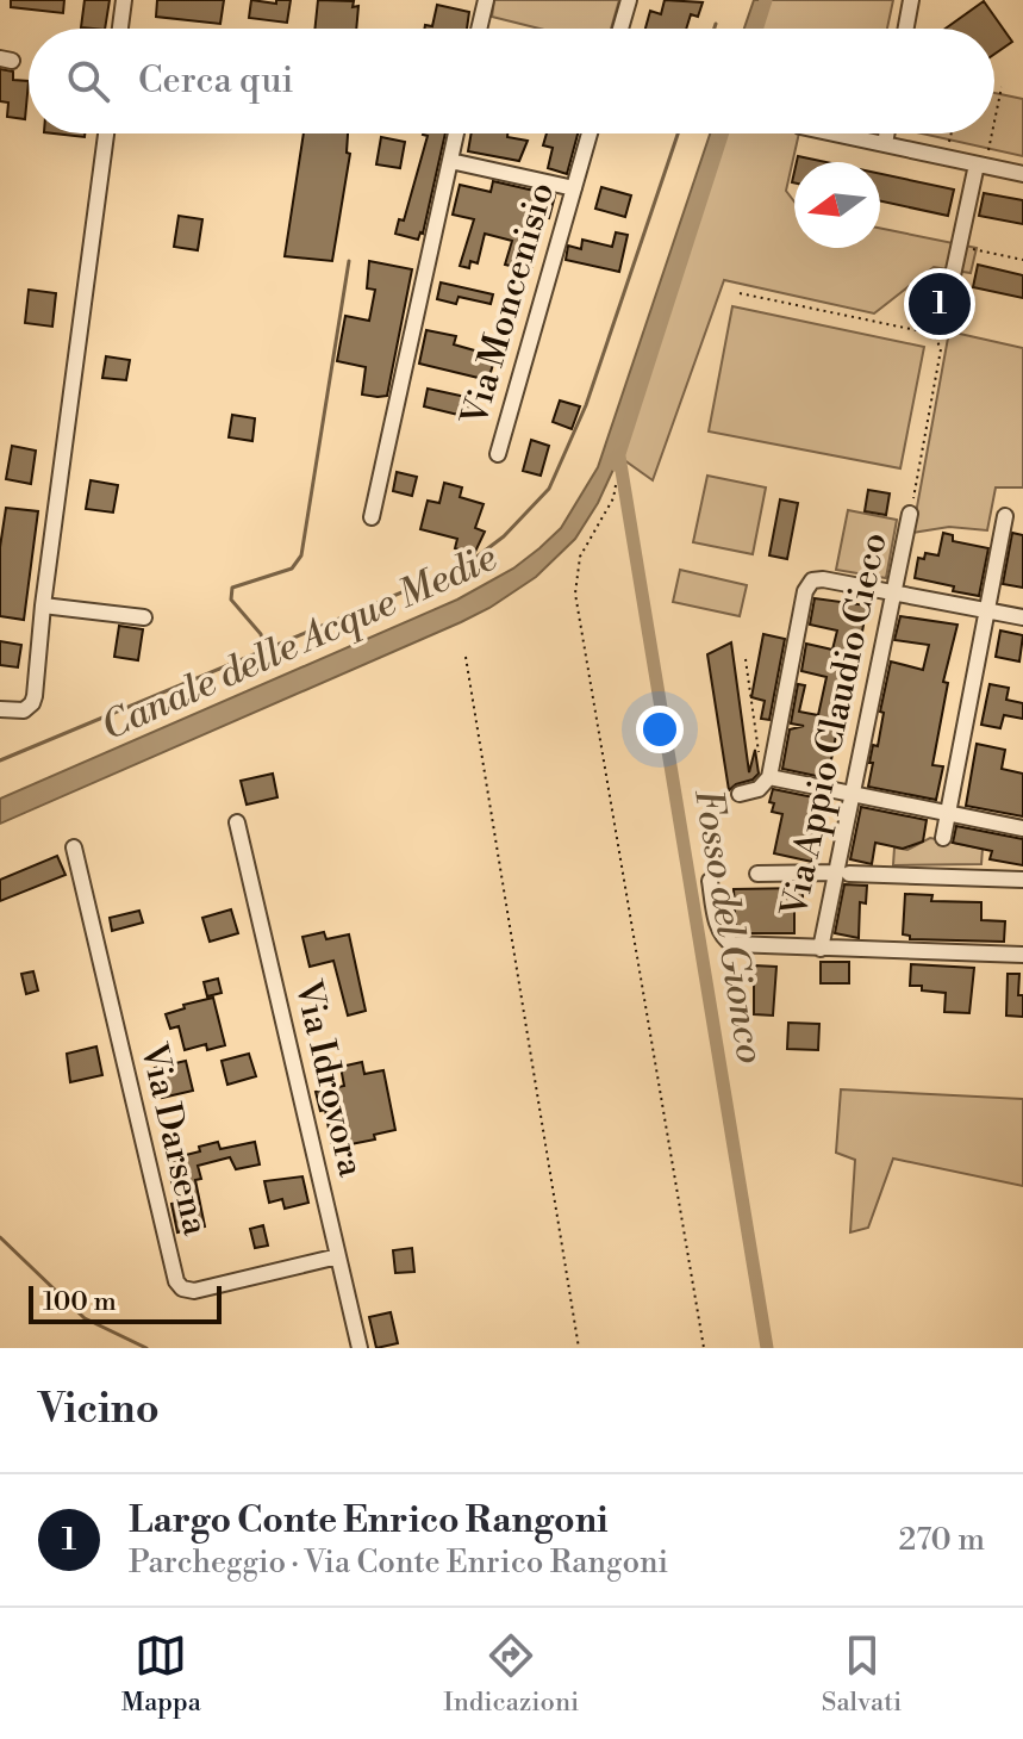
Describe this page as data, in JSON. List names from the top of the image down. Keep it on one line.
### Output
{"streets":{"street":["Via Moncenisio","Via Appio Claudio Cieco","Via Idrovora","Via Darsena"]},"crossings":[["Via Idrovora","Via Darsena"]],"water":["Canale delle Acque Medie","Fosso del Gionco"],"scale_bar":"100 m","north":"left","page":{"search":"Cerca qui","pins":"1","scale":"100 m","heading":"Vicino","list":[{"mark":"1","name":"Largo Conte Enrico Rangoni","note":"Parcheggio · Via Conte Enrico Rangoni","value":"270 m"}],"nav":["Mappa","Indicazioni","Salvati"]}}
